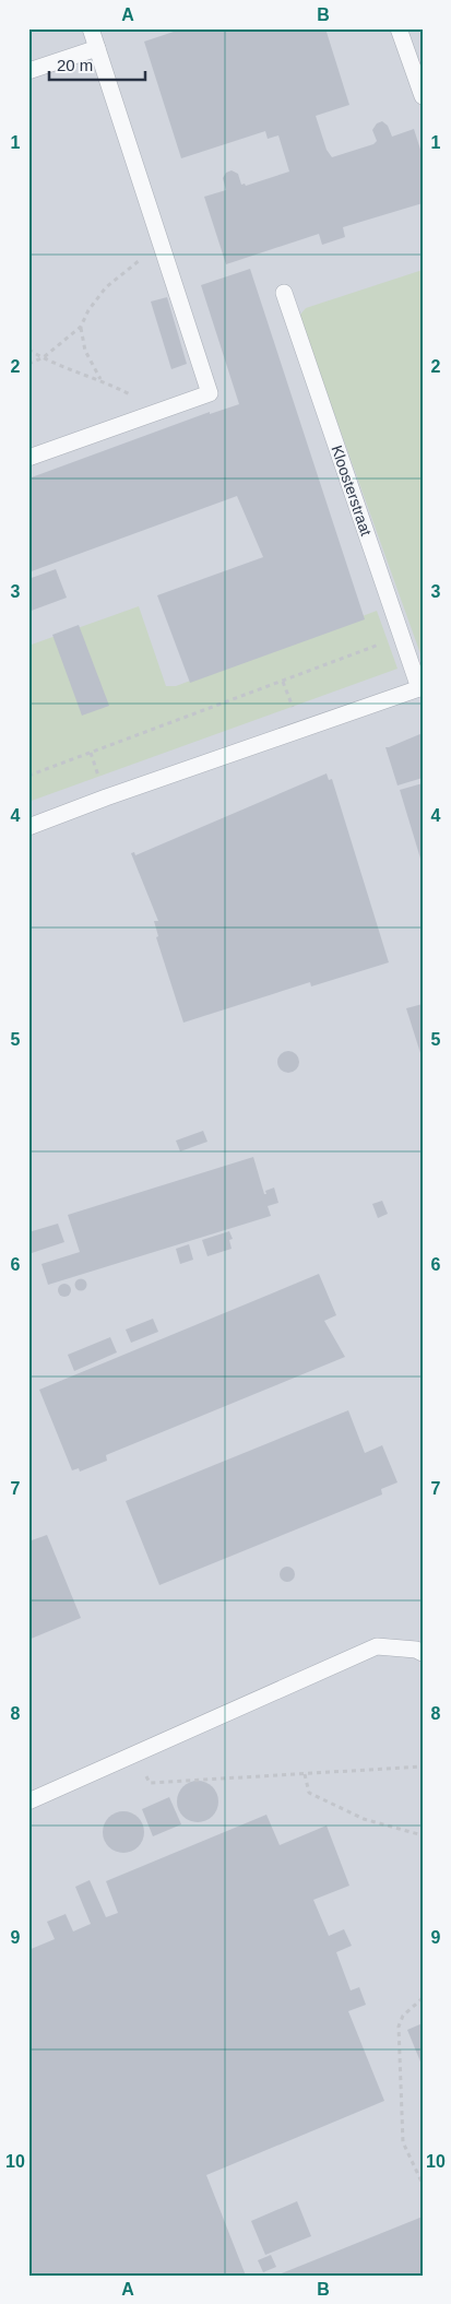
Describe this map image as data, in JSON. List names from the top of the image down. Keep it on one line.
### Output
{"streets":{"lane":["Kloosterstraat"]},"scale_bar":"20 m","grid":{"columns":["A","B"],"rows":["1","2","3","4","5","6","7","8","9","10"]}}
